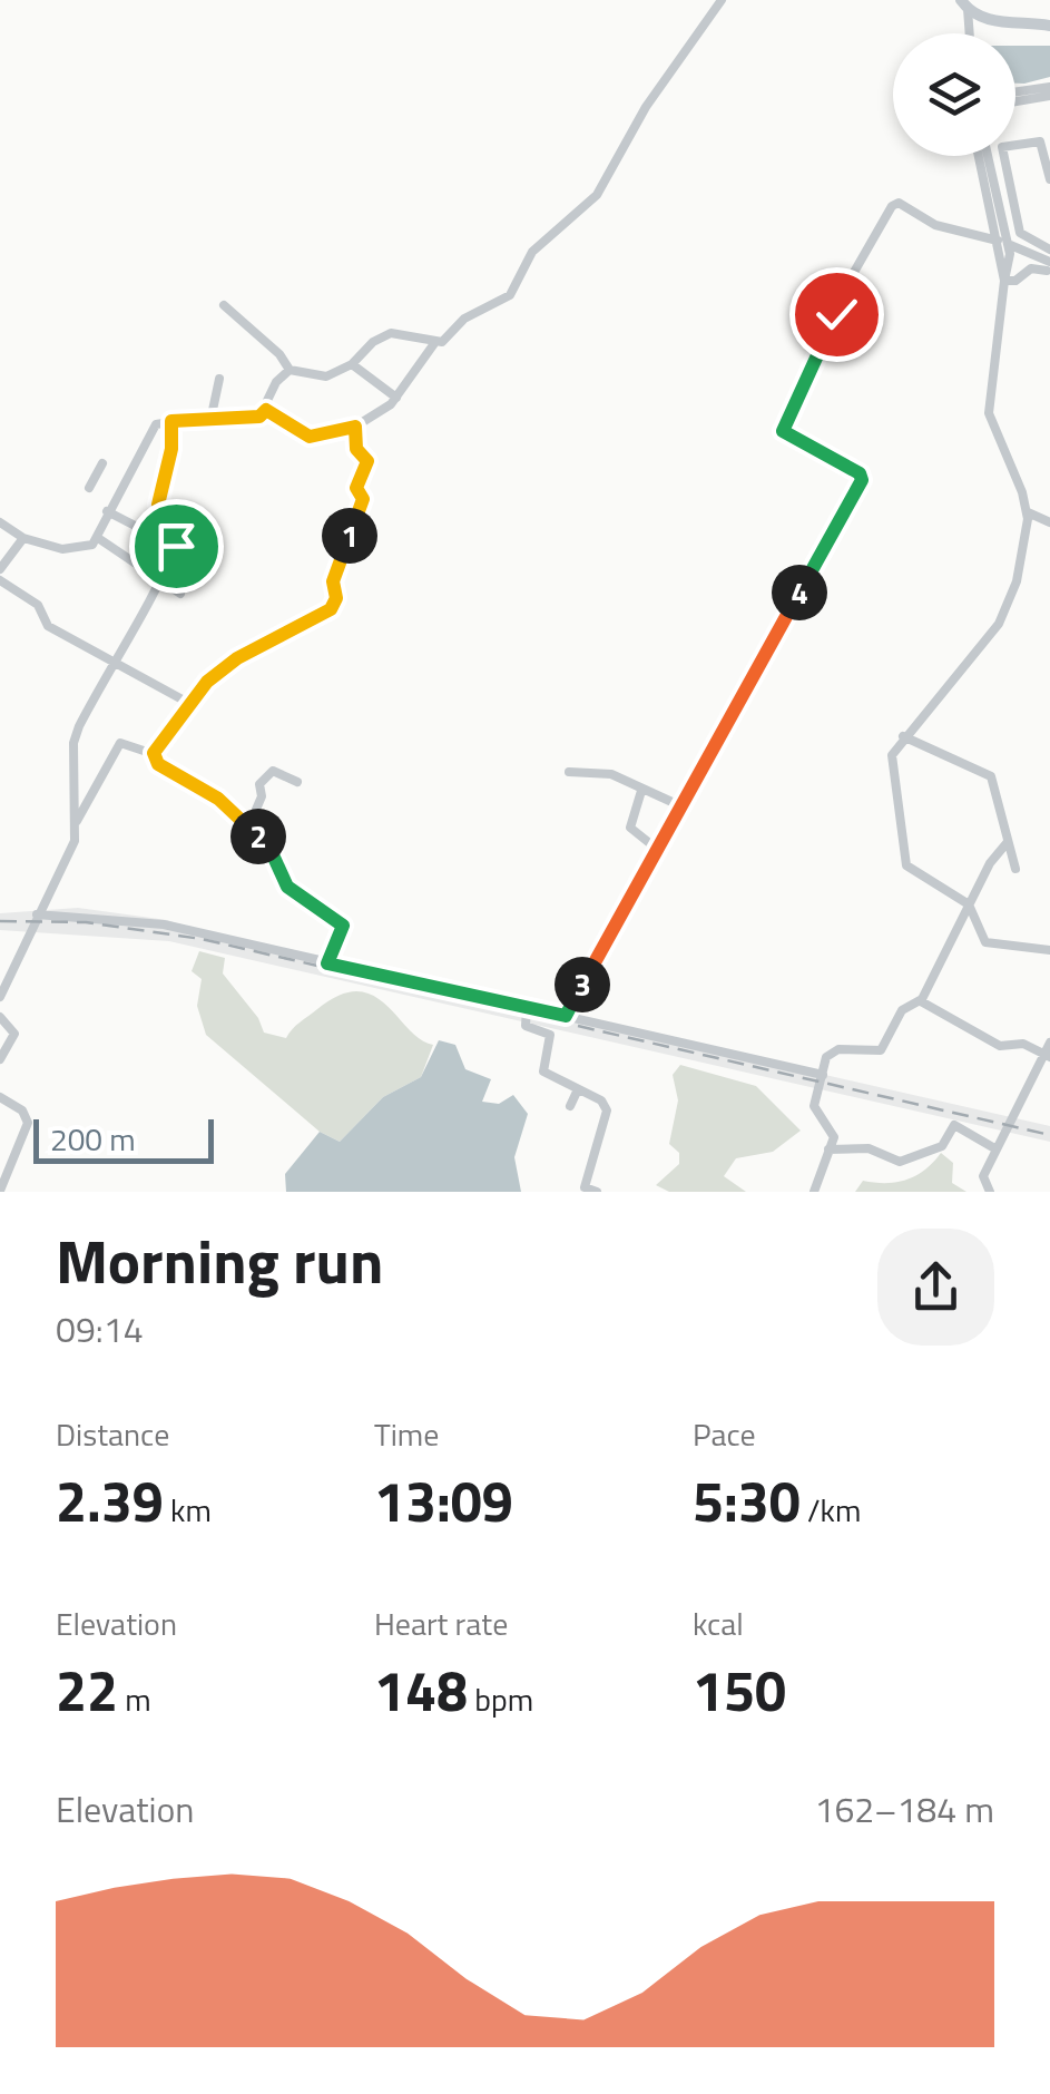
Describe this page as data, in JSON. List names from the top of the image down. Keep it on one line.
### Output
{"scale_bar":"200 m","page":{"pins":["1","4","2","3"],"scale":"200 m","heading":["Morning run","09:14"],"stats":[["Distance","2.39 km"],["Time","13:09"],["Pace","5:30 /km"],["Elevation","22 m"],["Heart rate","148 bpm"],["kcal","150"]],"chart":["Elevation","162–184 m"]}}
